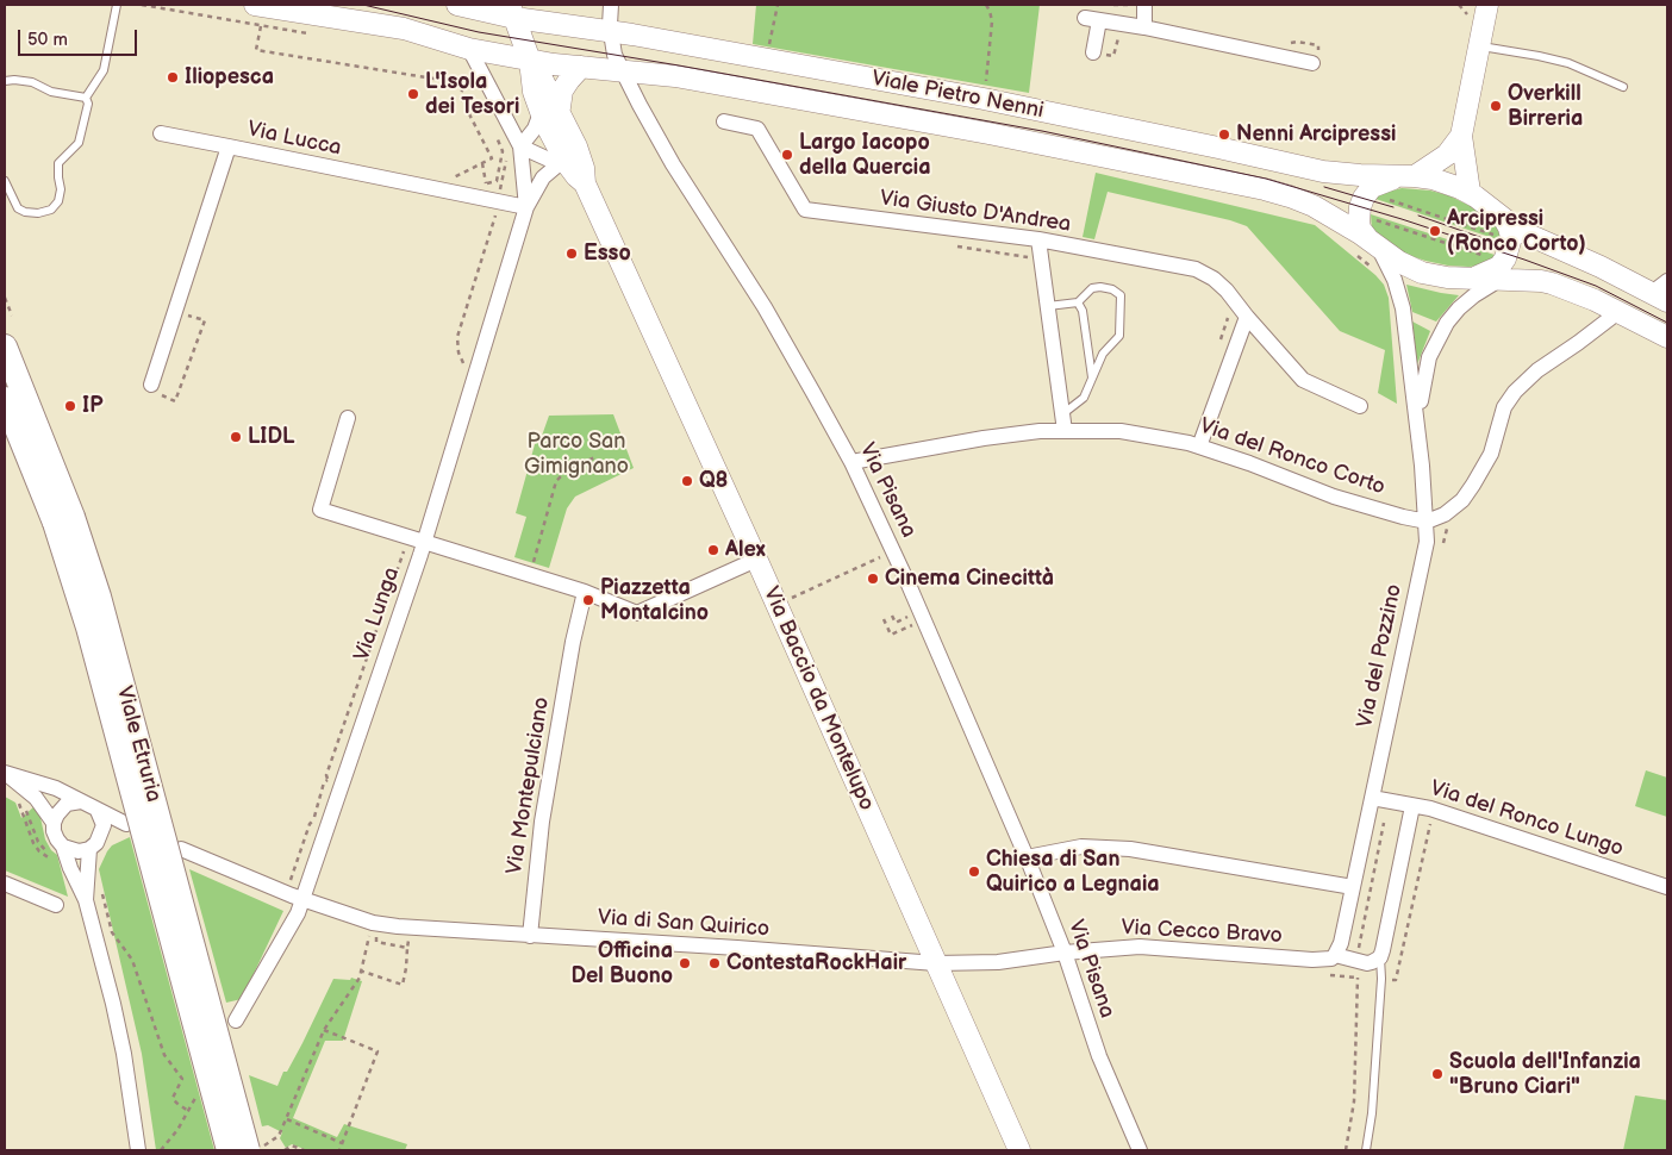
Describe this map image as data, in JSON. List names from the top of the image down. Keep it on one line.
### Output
{"streets":{"main road":["Viale Pietro Nenni","Via Baccio da Montelupo","Viale Etruria"],"street":["Via Lucca","Via Giusto D'Andrea","Via del Ronco Corto","Via Pisana","Via Lunga","Via del Pozzino","Via Montepulciano","Via del Ronco Lungo","Via di San Quirico","Via Cecco Bravo"]},"crossings":[["Viale Pietro Nenni","Via Pisana"],["Viale Pietro Nenni","Via del Pozzino"],["Viale Pietro Nenni","Via Baccio da Montelupo"],["Via Lucca","Via Lunga"],["Via del Ronco Corto","Via Pisana"],["Via del Ronco Corto","Via del Pozzino"],["Via Pisana","Via di San Quirico"],["Via Pisana","Via Cecco Bravo"],["Via Lunga","Via Baccio da Montelupo"],["Via Lunga","Via di San Quirico"],["Via del Pozzino","Via del Ronco Lungo"],["Via del Pozzino","Via Cecco Bravo"],["Via Baccio da Montelupo","Via di San Quirico"],["Via Montepulciano","Via di San Quirico"],["Via di San Quirico","Via Cecco Bravo"]],"parks":["Parco San Gimignano"],"places":["Iliopesca","L'Isola dei Tesori","Overkill Birreria","Nenni Arcipressi","Largo Iacopo della Quercia","Arcipressi (Ronco Corto)","Esso","IP","LIDL","Q8","Alex","Cinema Cinecittà","Piazzetta Montalcino","Chiesa di San Quirico a Legnaia","Officina Del Buono","ContestaRockHair","Scuola dell'Infanzia \"Bruno Ciari\""],"scale_bar":"50 m"}
